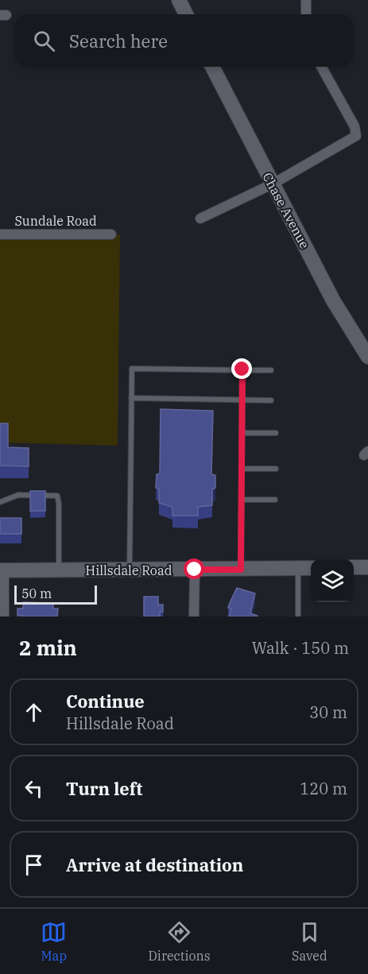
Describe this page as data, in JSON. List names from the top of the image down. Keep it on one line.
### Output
{"streets":{"main road":["Chase Avenue","Hillsdale Road"],"street":["Sundale Road"]},"scale_bar":"50 m","page":{"search":"Search here","scale":"50 m","heading":["2 min","Walk · 150 m"],"list":[["Continue","Hillsdale Road","30 m"],["Turn left","120 m"],"Arrive at destination"],"nav":["Map","Directions","Saved"]}}
